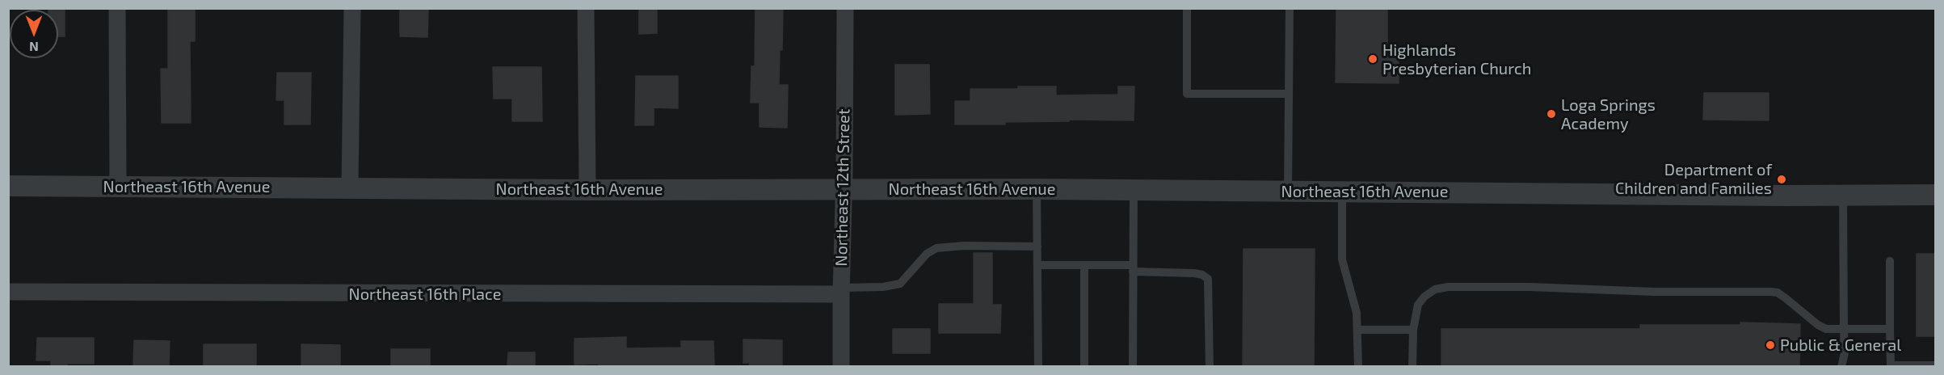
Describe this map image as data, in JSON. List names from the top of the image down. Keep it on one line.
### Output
{"streets":{"street":["Northeast 16th Avenue","Northeast 12th Street","Northeast 16th Place"]},"crossings":[["Northeast 16th Avenue","Northeast 12th Street"],["Northeast 12th Street","Northeast 16th Place"]],"places":["Highlands Presbyterian Church","Loga Springs Academy","Department of Children and Families","Public & General"],"north":"bottom"}
